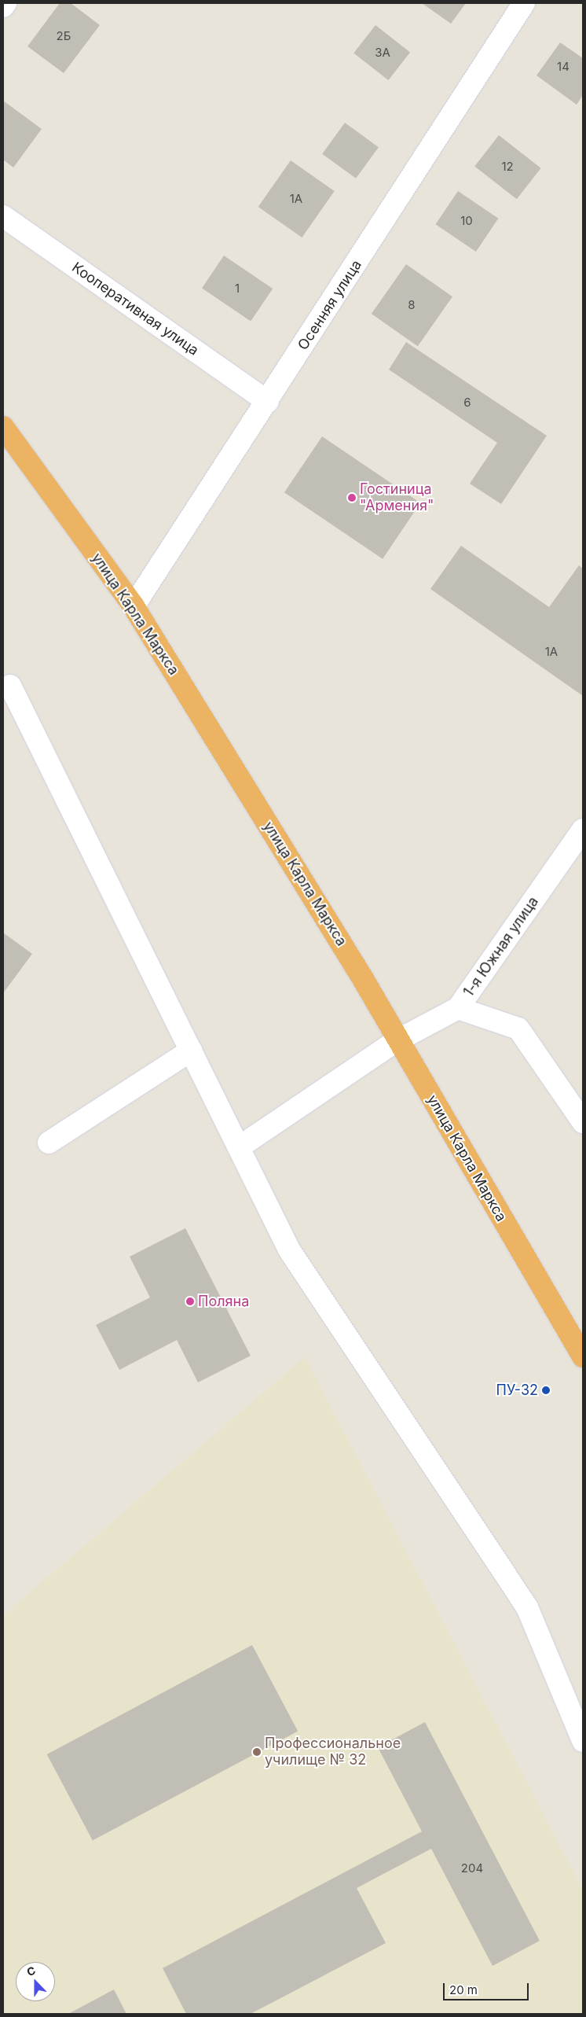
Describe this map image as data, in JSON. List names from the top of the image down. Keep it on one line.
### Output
{"streets":{"highway":["улица Карла Маркса"],"street":["Осенняя улица","Кооперативная улица","1-я Южная улица"]},"crossings":[["Осенняя улица","Кооперативная улица"],["Осенняя улица","улица Карла Маркса"],["улица Карла Маркса","1-я Южная улица"]],"places":["Гостиница \"Армения\"","Поляна","ПУ-32","Профессиональное училище № 32"],"house_numbers":["2Б","3А","14","12","1А","10","1","8","6","1А","204"],"scale_bar":"20 m","north":"top"}
